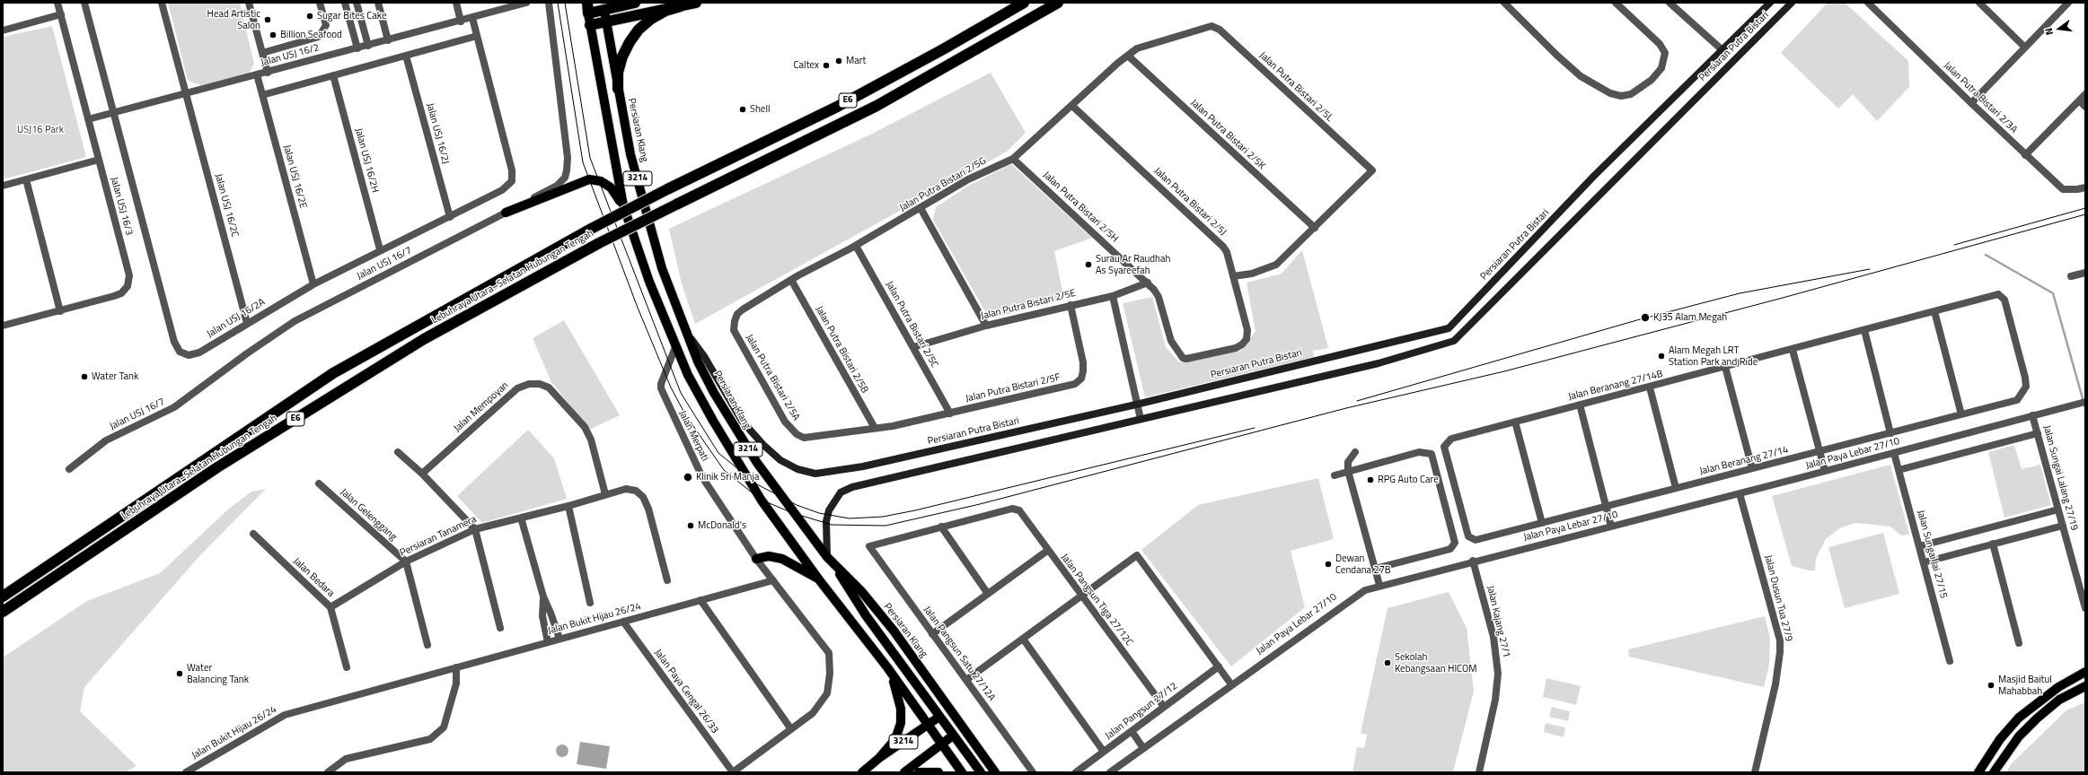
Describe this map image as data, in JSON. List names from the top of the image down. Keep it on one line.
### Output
{"streets":{"highway":["E6","Lebuhraya Utara–Selatan Hubungan Tengah"],"main road":["Persiaran Putra Bistari","Persiaran Klang","3214"],"street":["Jalan USJ 16/2","Jalan Putra Bistari 2/5L","Jalan Putra Bistari 2/3A","Jalan USJ 16/2J","Jalan Putra Bistari 2/5K","Jalan USJ 16/2H","Jalan USJ 16/2E","Jalan Putra Bistari 2/5G","Jalan Putra Bistari 2/5J","Jalan USJ 16/2C","Jalan USJ 16/3","Jalan Putra Bistari 2/5H","Jalan USJ 16/7","Jalan Putra Bistari 2/5E","Jalan USJ 16/2A","Jalan Putra Bistari 2/5C","Jalan Putra Bistari 2/5B","Jalan Putra Bistari 2/5A","Jalan Beranang 27/14B","Jalan Putra Bistari 2/5F","Jalan Mempoyan","Jalan Merpati","Jalan Paya Lebar 27/10","Jalan Beranang 27/14","Jalan Sungai Lalang 27/19","Jalan Gelenggang","Persiaran Tanamera","Jalan Sungai Jai 27/15","Jalan Bedara","Jalan Dusun Tua 27/9","Jalan Pangsun Tiga 27/12C","Jalan Bukit Hijau 26/24","Jalan Kajang 27/1","Jalan Pangsun Satu 27/12A","Jalan Paya Cengal 26/33","Jalan Pangsun 27/12"]},"crossings":[["Persiaran Putra Bistari","Persiaran Klang"],["Jalan USJ 16/2","Jalan USJ 16/2E"],["Jalan USJ 16/2","Jalan USJ 16/2C"],["Jalan USJ 16/2","Jalan USJ 16/3"],["Jalan USJ 16/2","Jalan USJ 16/2A"],["Jalan Putra Bistari 2/5L","Jalan Putra Bistari 2/5K"],["Jalan Putra Bistari 2/5L","Jalan Putra Bistari 2/5G"],["Jalan USJ 16/2J","Jalan USJ 16/2A"],["Jalan Putra Bistari 2/5K","Jalan Putra Bistari 2/5G"],["Jalan USJ 16/2H","Jalan USJ 16/2A"],["Jalan USJ 16/2E","Jalan USJ 16/2A"],["3214","Jalan Merpati"],["Jalan Putra Bistari 2/5G","Jalan Putra Bistari 2/5J"],["Jalan Putra Bistari 2/5G","Jalan Putra Bistari 2/5H"],["Jalan Putra Bistari 2/5G","Jalan Putra Bistari 2/5C"],["Jalan Putra Bistari 2/5G","Jalan Putra Bistari 2/5B"],["Jalan Putra Bistari 2/5G","Jalan Putra Bistari 2/5A"],["Jalan Putra Bistari 2/5J","Jalan Putra Bistari 2/5H"],["Jalan USJ 16/2C","Jalan USJ 16/2A"],["Jalan Putra Bistari 2/5H","Jalan Putra Bistari 2/5E"],["Jalan Putra Bistari 2/5E","Jalan Putra Bistari 2/5C"],["Jalan Putra Bistari 2/5E","Jalan Putra Bistari 2/5F"],["Jalan Putra Bistari 2/5C","Jalan Putra Bistari 2/5F"],["Jalan Putra Bistari 2/5B","Jalan Putra Bistari 2/5A"],["Jalan Putra Bistari 2/5B","Jalan Putra Bistari 2/5F"],["Jalan Putra Bistari 2/5A","Jalan Putra Bistari 2/5F"],["Jalan Beranang 27/14B","Jalan Beranang 27/14"],["Jalan Mempoyan","Persiaran Tanamera"],["Jalan Merpati","Jalan Bukit Hijau 26/24"],["Jalan Paya Lebar 27/10","Jalan Sungai Lalang 27/19"],["Jalan Paya Lebar 27/10","Jalan Sungai Jai 27/15"],["Jalan Paya Lebar 27/10","Jalan Dusun Tua 27/9"],["Jalan Paya Lebar 27/10","Jalan Kajang 27/1"],["Jalan Gelenggang","Persiaran Tanamera"],["Persiaran Tanamera","Jalan Bedara"],["Jalan Pangsun Tiga 27/12C","Jalan Pangsun Satu 27/12A"],["Jalan Pangsun Tiga 27/12C","Jalan Pangsun 27/12"],["Jalan Bukit Hijau 26/24","Jalan Paya Cengal 26/33"]],"parks":["USJ16 Park"],"places":["Sugar Bites Cake","Head Artistic Salon","Billion Seafood","Mart","Caltex","Shell","Surau Ar Raudhah As Syareefah","KJ35 Alam Megah","Alam Megah LRT Station Park and Ride","Water Tank","Klinik Sri Manja","RPG Auto Care","McDonald's","Dewan Cendana 27B","Sekolah Kebangsaan HICOM","Water Balancing Tank","Masjid Baitul Mahabbah"],"north":"left"}
